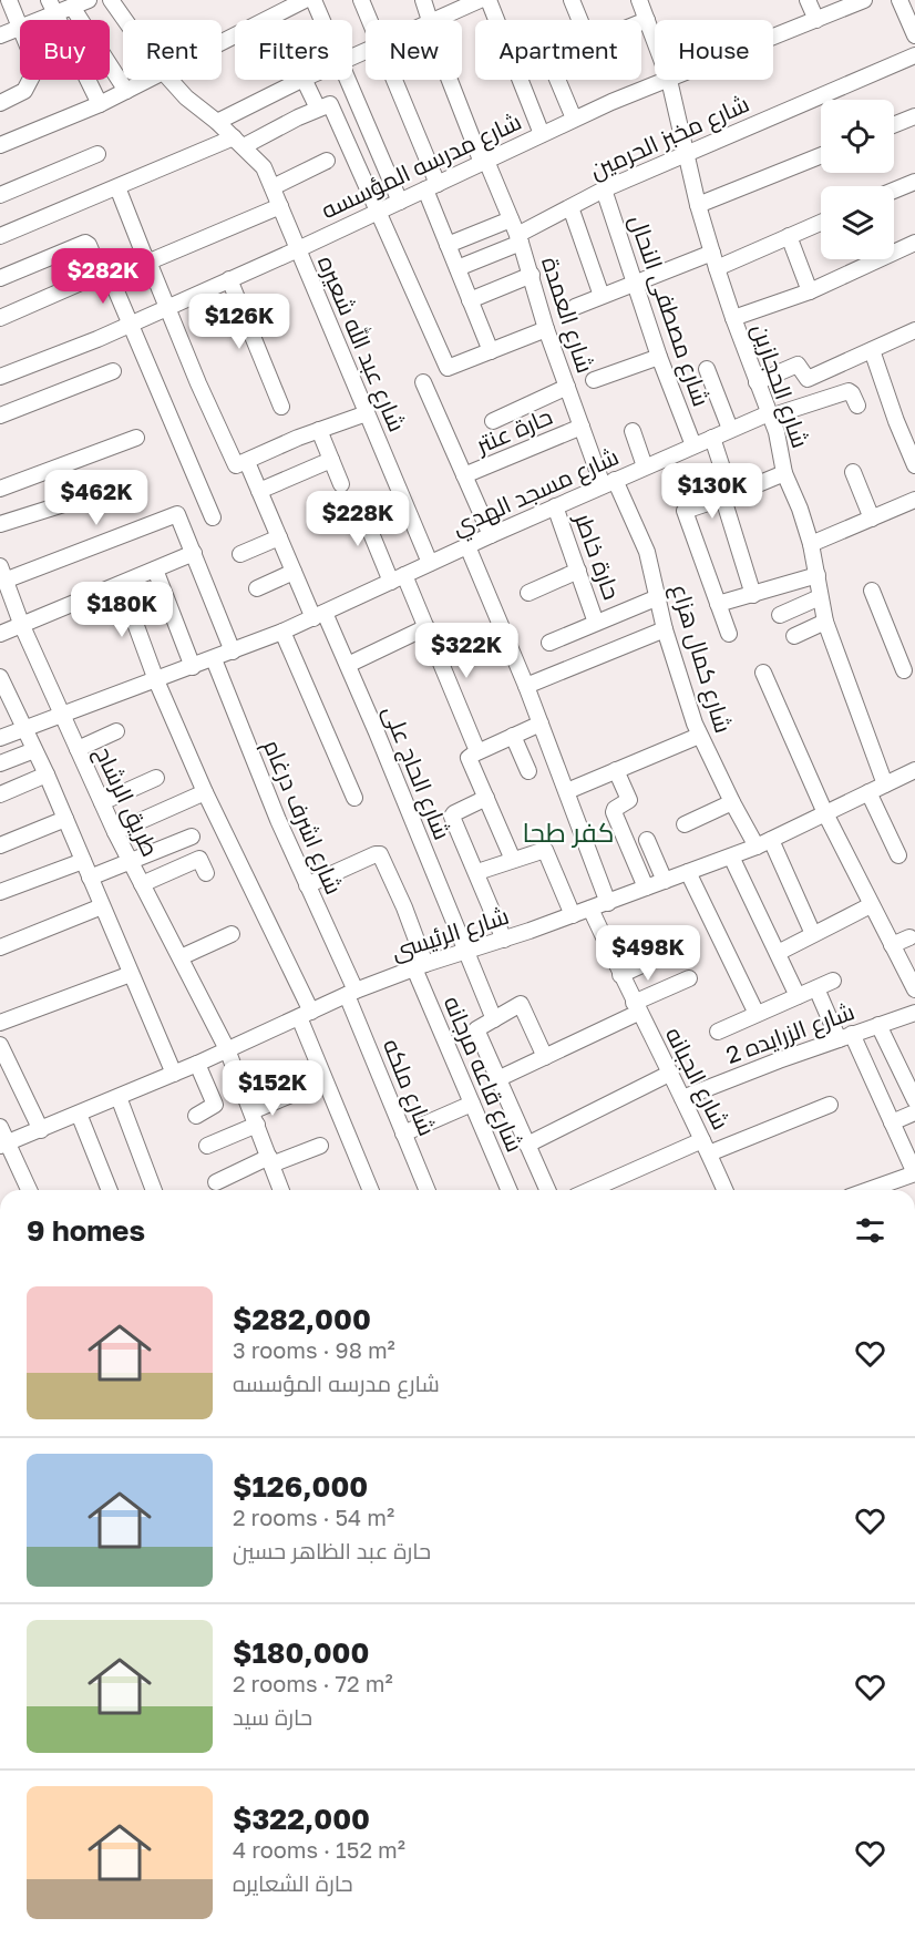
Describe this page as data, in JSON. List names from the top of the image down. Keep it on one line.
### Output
{"streets":{"street":["شارع مخبز الحرمين","شارع مدرسه المؤسسه","شارع مصطفى النحال","شارع العمدة","شارع عبد الله شعيره","شارع الحجازين","حارة عنتر","شارع مسجد الهدي","حارة خاطر","شارع كمال هزاع","شارع الحاج على","طريق الرشاح","شارع اشرف درغام","شارع الرئيسى","شارع الزرايده 2","شارع قاعه مرجانه","شارع الجبانه","شارع ملكه"]},"crossings":[["شارع مخبز الحرمين","شارع مصطفى النحال"],["شارع مخبز الحرمين","شارع العمدة"],["شارع مخبز الحرمين","شارع الحجازين"],["شارع مدرسه المؤسسه","شارع العمدة"],["شارع مدرسه المؤسسه","شارع عبد الله شعيره"],["شارع مدرسه المؤسسه","شارع الحجازين"],["شارع مصطفى النحال","شارع مسجد الهدي"],["شارع العمدة","حارة عنتر"],["شارع العمدة","شارع مسجد الهدي"],["شارع العمدة","شارع كمال هزاع"],["شارع عبد الله شعيره","شارع مسجد الهدي"],["شارع الحجازين","شارع مسجد الهدي"],["شارع الحجازين","شارع الرئيسى"],["شارع مسجد الهدي","حارة خاطر"],["شارع مسجد الهدي","شارع كمال هزاع"],["شارع مسجد الهدي","شارع الحاج على"],["شارع مسجد الهدي","طريق الرشاح"],["شارع مسجد الهدي","شارع اشرف درغام"],["شارع كمال هزاع","شارع الرئيسى"],["شارع الحاج على","شارع الرئيسى"],["طريق الرشاح","شارع الرئيسى"],["شارع اشرف درغام","شارع الرئيسى"],["شارع اشرف درغام","شارع قاعه مرجانه"],["شارع اشرف درغام","شارع ملكه"],["شارع الرئيسى","شارع قاعه مرجانه"],["شارع الرئيسى","شارع الجبانه"],["شارع الرئيسى","شارع ملكه"],["شارع الزرايده 2","شارع الجبانه"]],"districts":["كفر طحا"],"page":{"chip":["Buy","Rent","Filters","New","Apartment","House"],"price":["$282K","$126K","$130K","$462K","$228K","$180K","$322K","$498K","$152K"],"heading":"9 homes","list":[{"name":"$282,000","note":"3 rooms · 98 m² · شارع مدرسه المؤسسه"},{"name":"$126,000","note":"2 rooms · 54 m² · حارة عبد الظاهر حسين"},{"name":"$180,000","note":"2 rooms · 72 m² · حارة سيد"},{"name":"$322,000","note":"4 rooms · 152 m² · حارة الشعايره"}]}}
